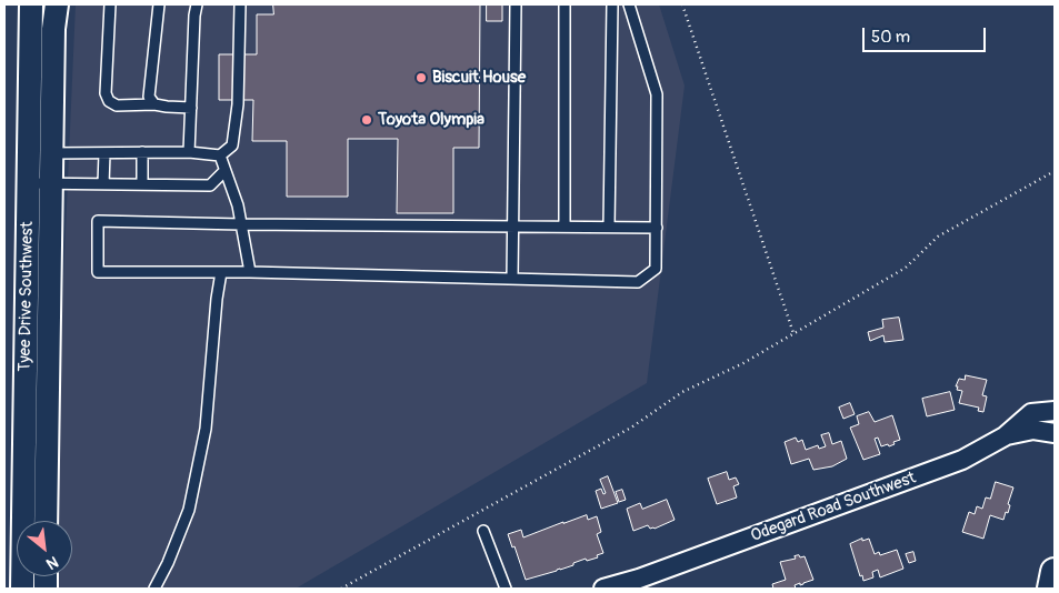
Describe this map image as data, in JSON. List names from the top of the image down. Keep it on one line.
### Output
{"streets":{"street":["Tyee Drive Southwest","Odegard Road Southwest"]},"places":["Biscuit House","Toyota Olympia"],"scale_bar":"50 m","north":"bottom right"}
